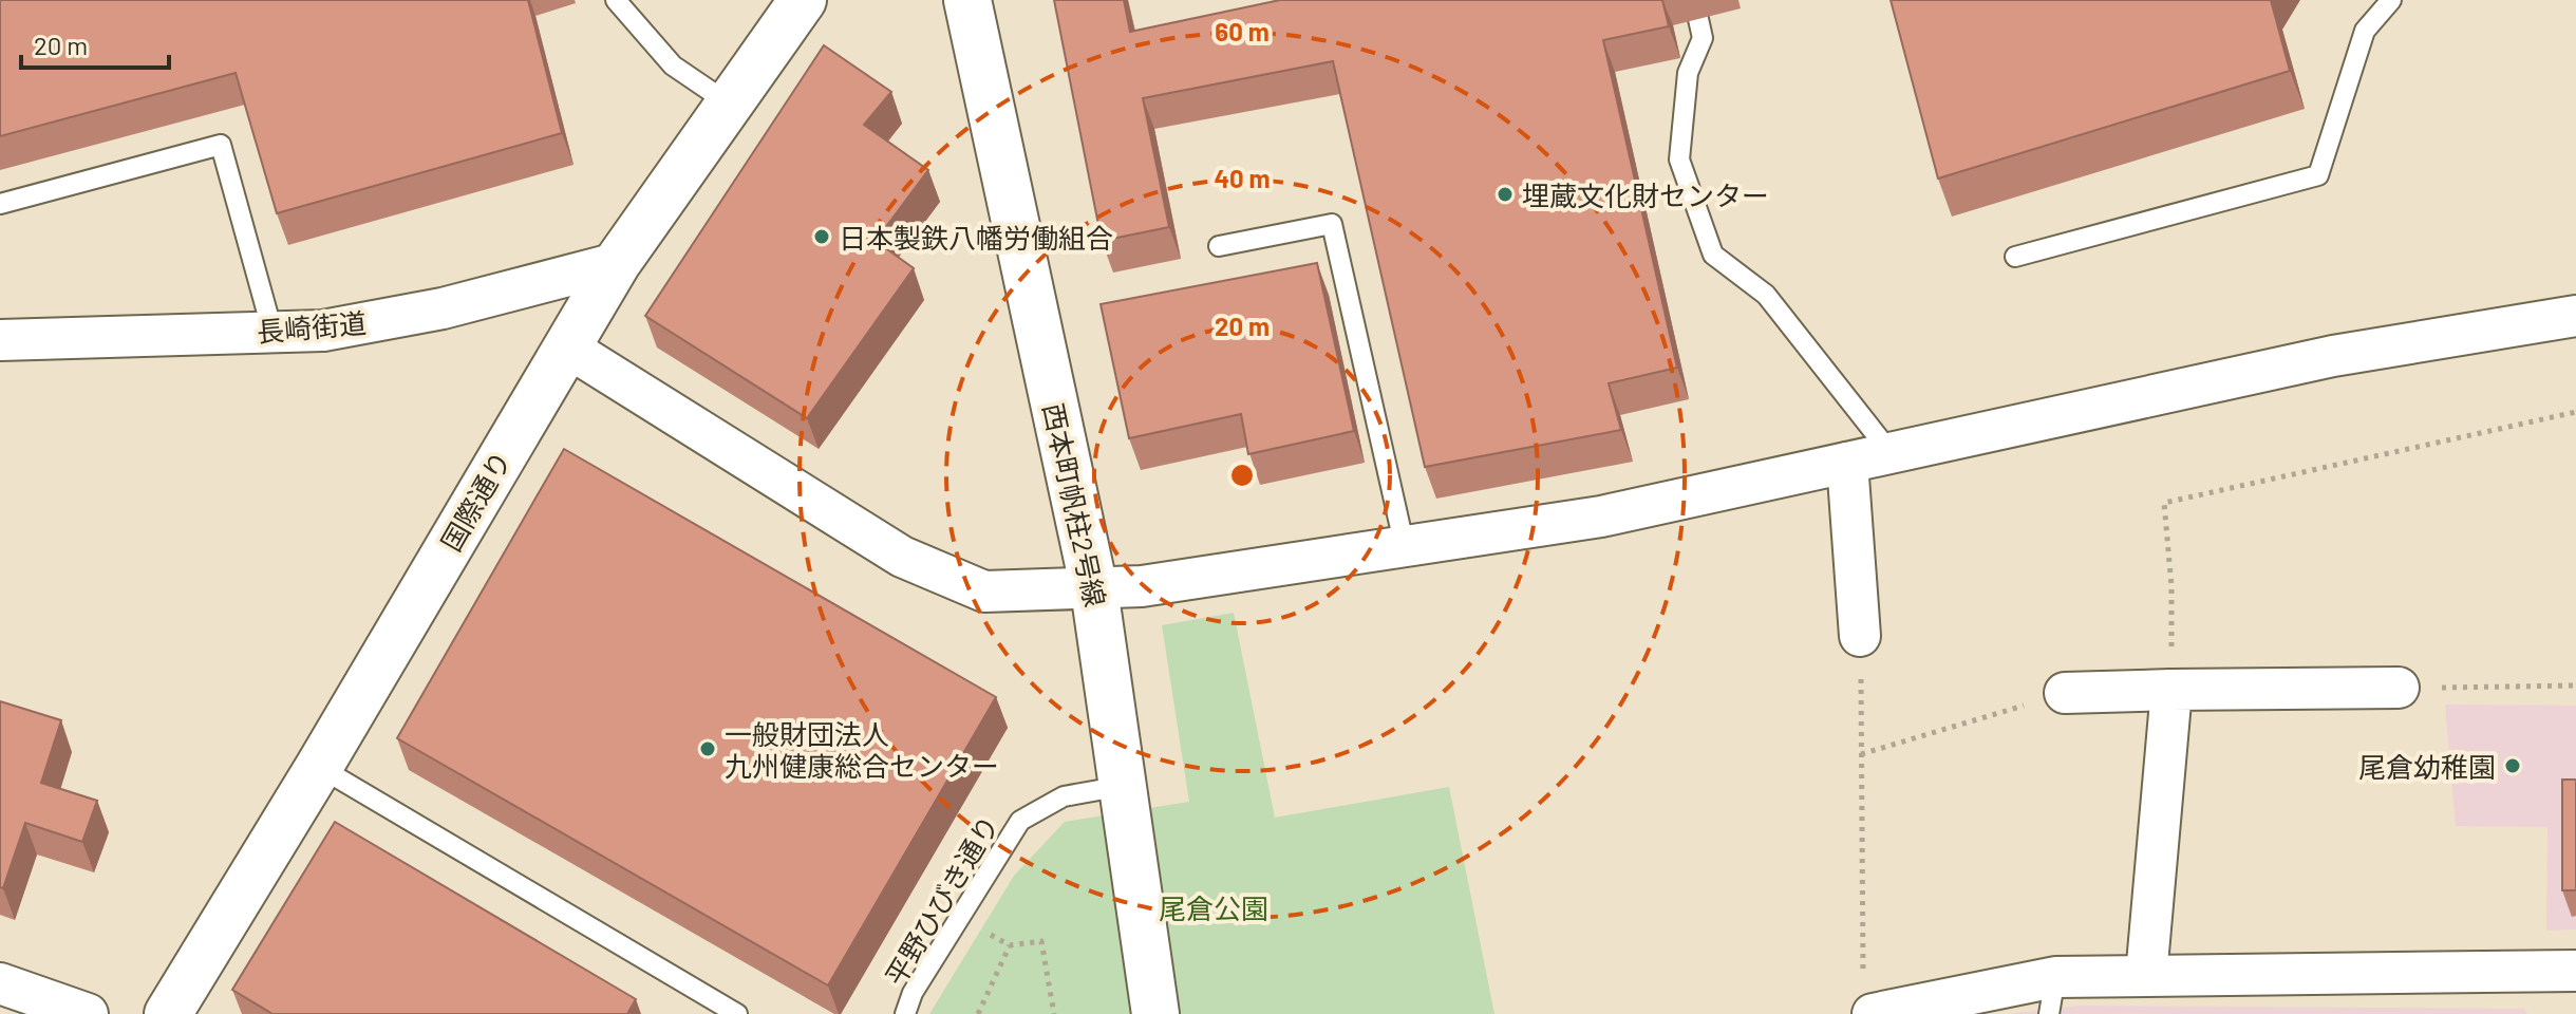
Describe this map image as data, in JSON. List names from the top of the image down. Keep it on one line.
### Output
{"streets":{"street":["長崎街道","国際通り","西本町帆柱2号線"],"lane":["平野ひびき通り"]},"crossings":[["長崎街道","国際通り"],["西本町帆柱2号線","平野ひびき通り"]],"parks":["尾倉公園"],"places":["埋蔵文化財センター","日本製鉄八幡労働組合","一般財団法人 九州健康総合センター","尾倉幼稚園"],"scale_bar":"20 m","rings":["60 m","40 m","20 m"]}
